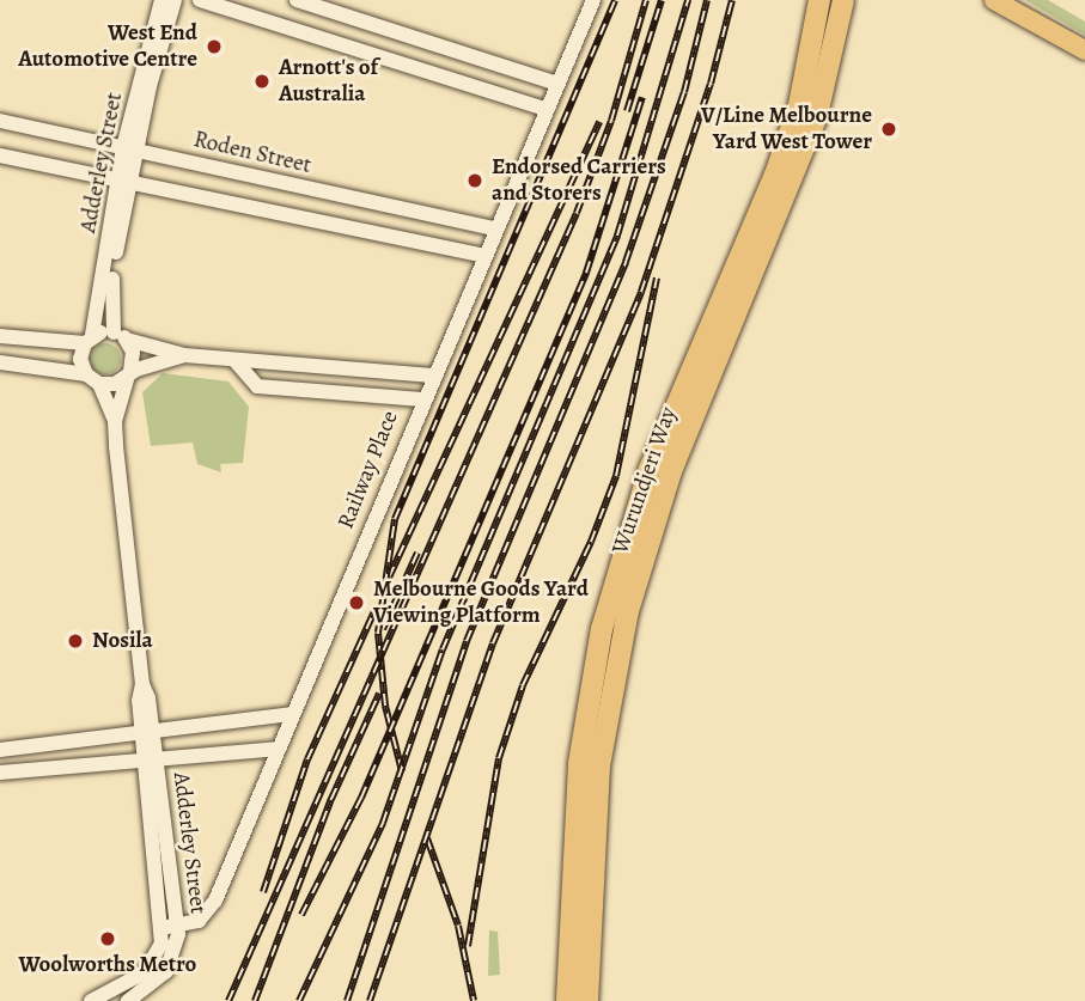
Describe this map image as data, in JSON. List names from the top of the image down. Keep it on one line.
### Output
{"streets":{"highway":["Wurundjeri Way"],"street":["Roden Street","Adderley Street","Railway Place"]},"crossings":[["Roden Street","Adderley Street"],["Roden Street","Railway Place"],["Adderley Street","Railway Place"]],"places":["West End Automotive Centre","Arnott's of Australia","V/Line Melbourne Yard West Tower","Endorsed Carriers and Storers","Melbourne Goods Yard Viewing Platform","Nosila","Woolworths Metro"]}
